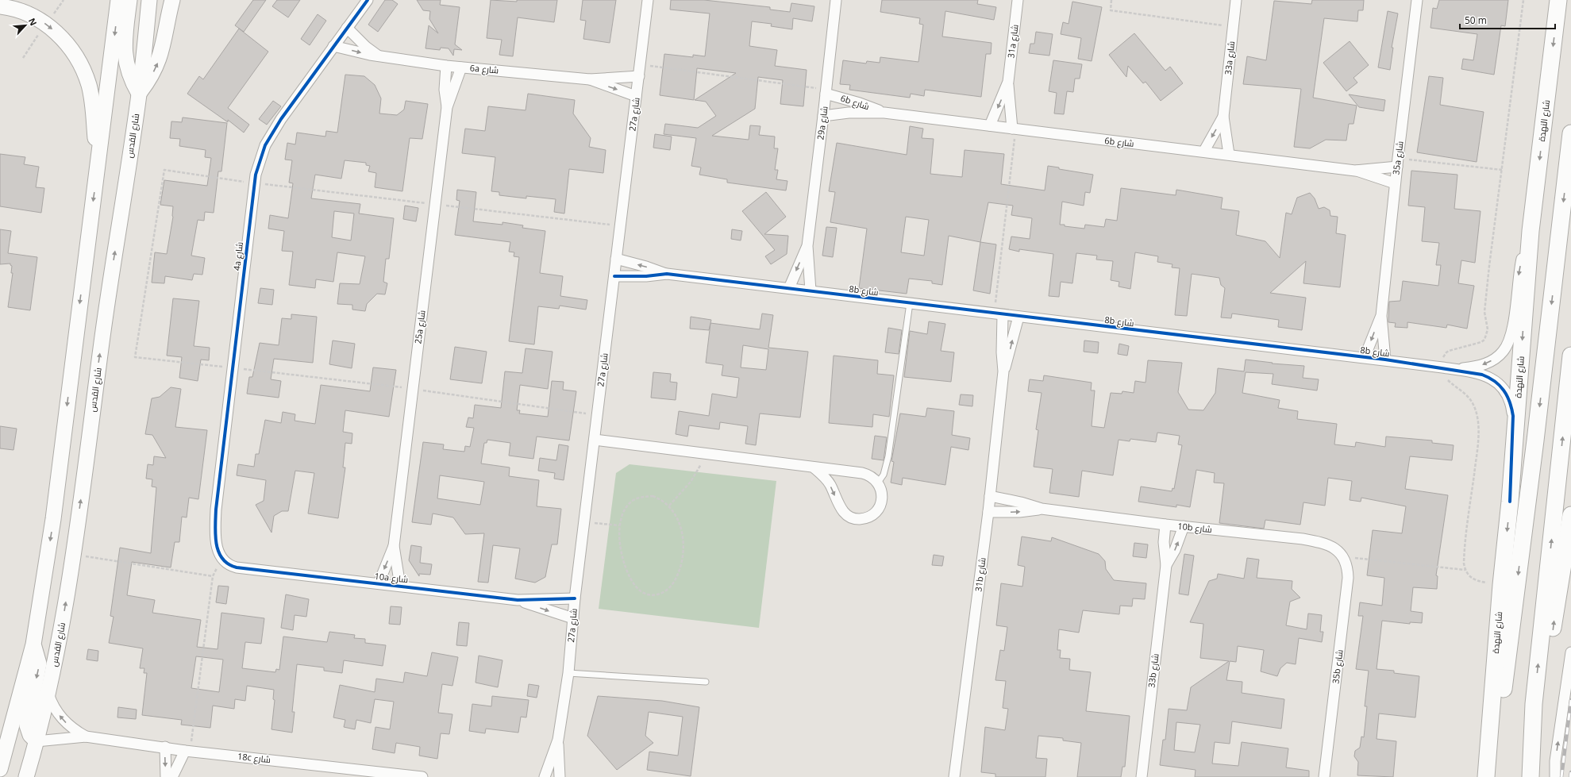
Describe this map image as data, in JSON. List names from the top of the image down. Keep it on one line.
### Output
{"streets":{"main road":["شارع النهدة","شارع القدس"],"street":["31a شارع","33a شارع","6a شارع","6b شارع","27a شارع","29a شارع","35a شارع","4a شارع","8b شارع","25a شارع","10b شارع","31b شارع","10a شارع","35b شارع","33b شارع","18c شارع"]},"crossings":[["31a شارع","6b شارع"],["33a شارع","6b شارع"],["6a شارع","27a شارع"],["6a شارع","4a شارع"],["6a شارع","25a شارع"],["6b شارع","29a شارع"],["6b شارع","35a شارع"],["27a شارع","8b شارع"],["27a شارع","10a شارع"],["شارع النهدة","8b شارع"],["29a شارع","8b شارع"],["شارع القدس","18c شارع"],["35a شارع","8b شارع"],["4a شارع","10a شارع"],["8b شارع","31b شارع"],["25a شارع","10a شارع"],["10b شارع","31b شارع"],["10b شارع","35b شارع"],["10b شارع","33b شارع"]],"scale_bar":"50 m","north":"top right"}
